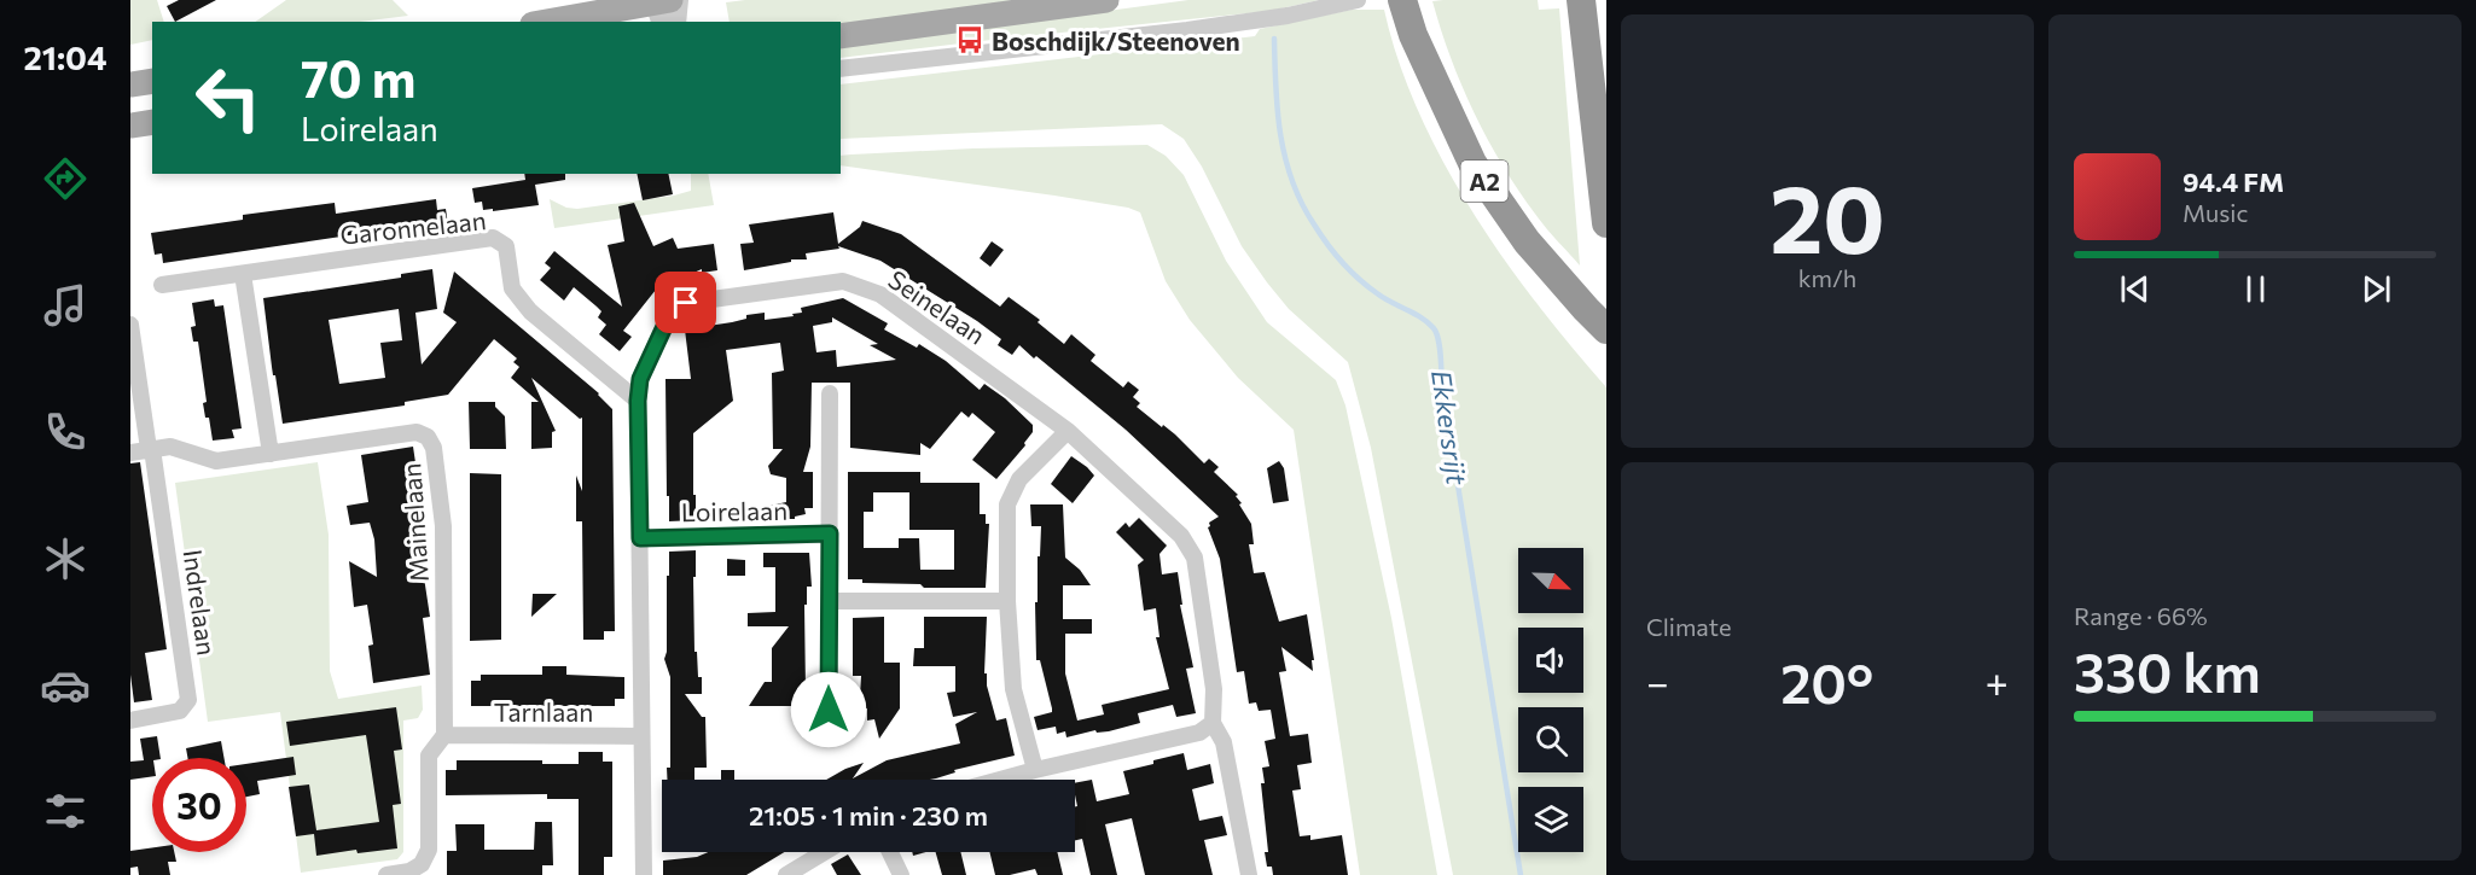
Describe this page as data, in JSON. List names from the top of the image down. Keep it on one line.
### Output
{"streets":{"highway":["A2"],"street":["Garonnelaan","Seinelaan","Loirelaan","Mainelaan","Indrelaan","Tarnlaan"]},"crossings":[["Garonnelaan","Seinelaan"],["Seinelaan","Loirelaan"],["Seinelaan","Tarnlaan"],["Mainelaan","Indrelaan"],["Mainelaan","Tarnlaan"]],"water":["Ekkersrijt"],"places":{"bus stop":["Boschdijk/Steenoven"]},"north":"bottom right","page":{"tabs":"21:04","tile":[["20","km/h"],"Climate",["Range · 66%","330 km"]],"turn":["70 m","Loirelaan"],"song":["94.4 FM","Music"],"heat":["−","20°","+"],"limit":"30","trip":"21:05 · 1 min · 230 m"}}
